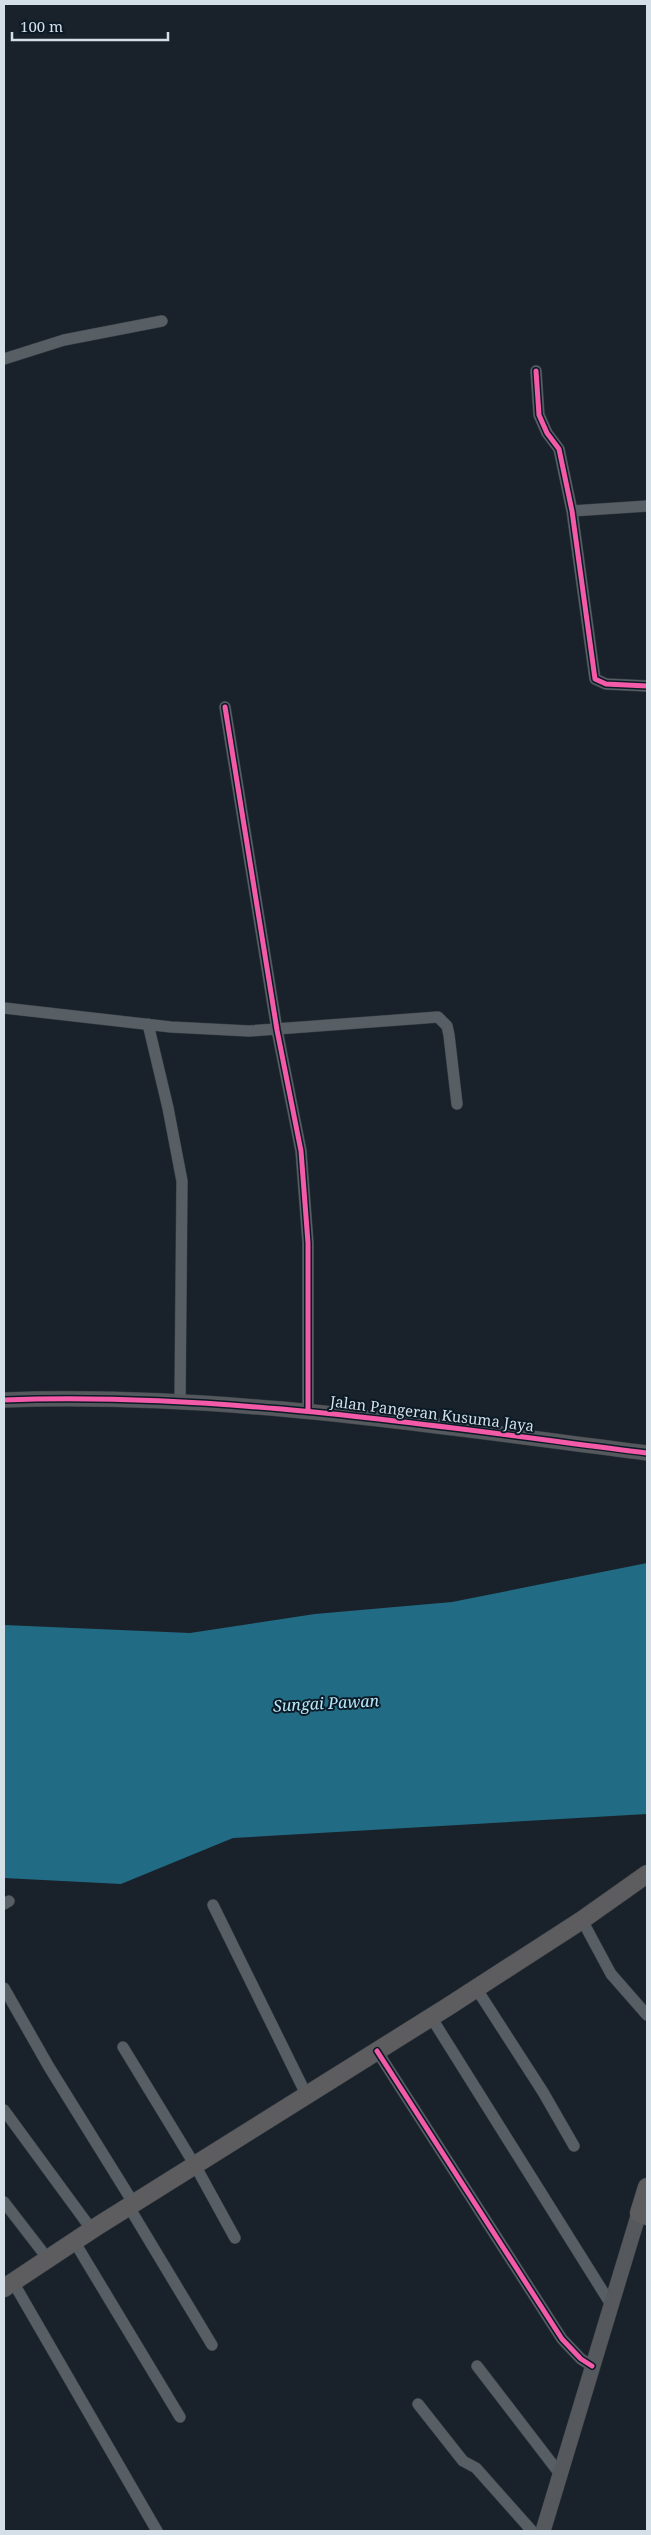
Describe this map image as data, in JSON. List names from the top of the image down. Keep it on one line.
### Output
{"streets":{"street":["Jalan Pangeran Kusuma Jaya"]},"water":["Sungai Pawan"],"scale_bar":"100 m"}
